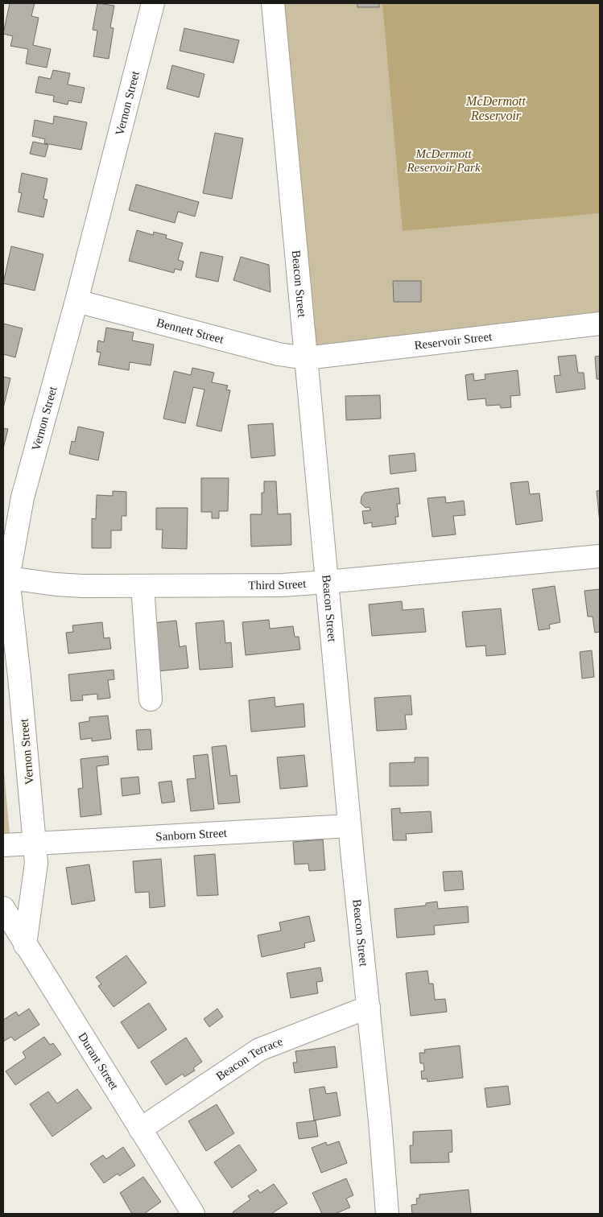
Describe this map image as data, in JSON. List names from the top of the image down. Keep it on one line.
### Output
{"streets":{"street":["Vernon Street","Beacon Street","Bennett Street","Reservoir Street","Third Street","Sanborn Street","Beacon Terrace","Durant Street"]},"crossings":[["Vernon Street","Bennett Street"],["Vernon Street","Third Street"],["Vernon Street","Sanborn Street"],["Vernon Street","Durant Street"],["Beacon Street","Bennett Street"],["Beacon Street","Reservoir Street"],["Beacon Street","Third Street"],["Beacon Street","Sanborn Street"],["Beacon Street","Beacon Terrace"],["Bennett Street","Reservoir Street"],["Beacon Terrace","Durant Street"]],"water":["McDermott Reservoir"],"parks":["McDermott Reservoir Park"]}
